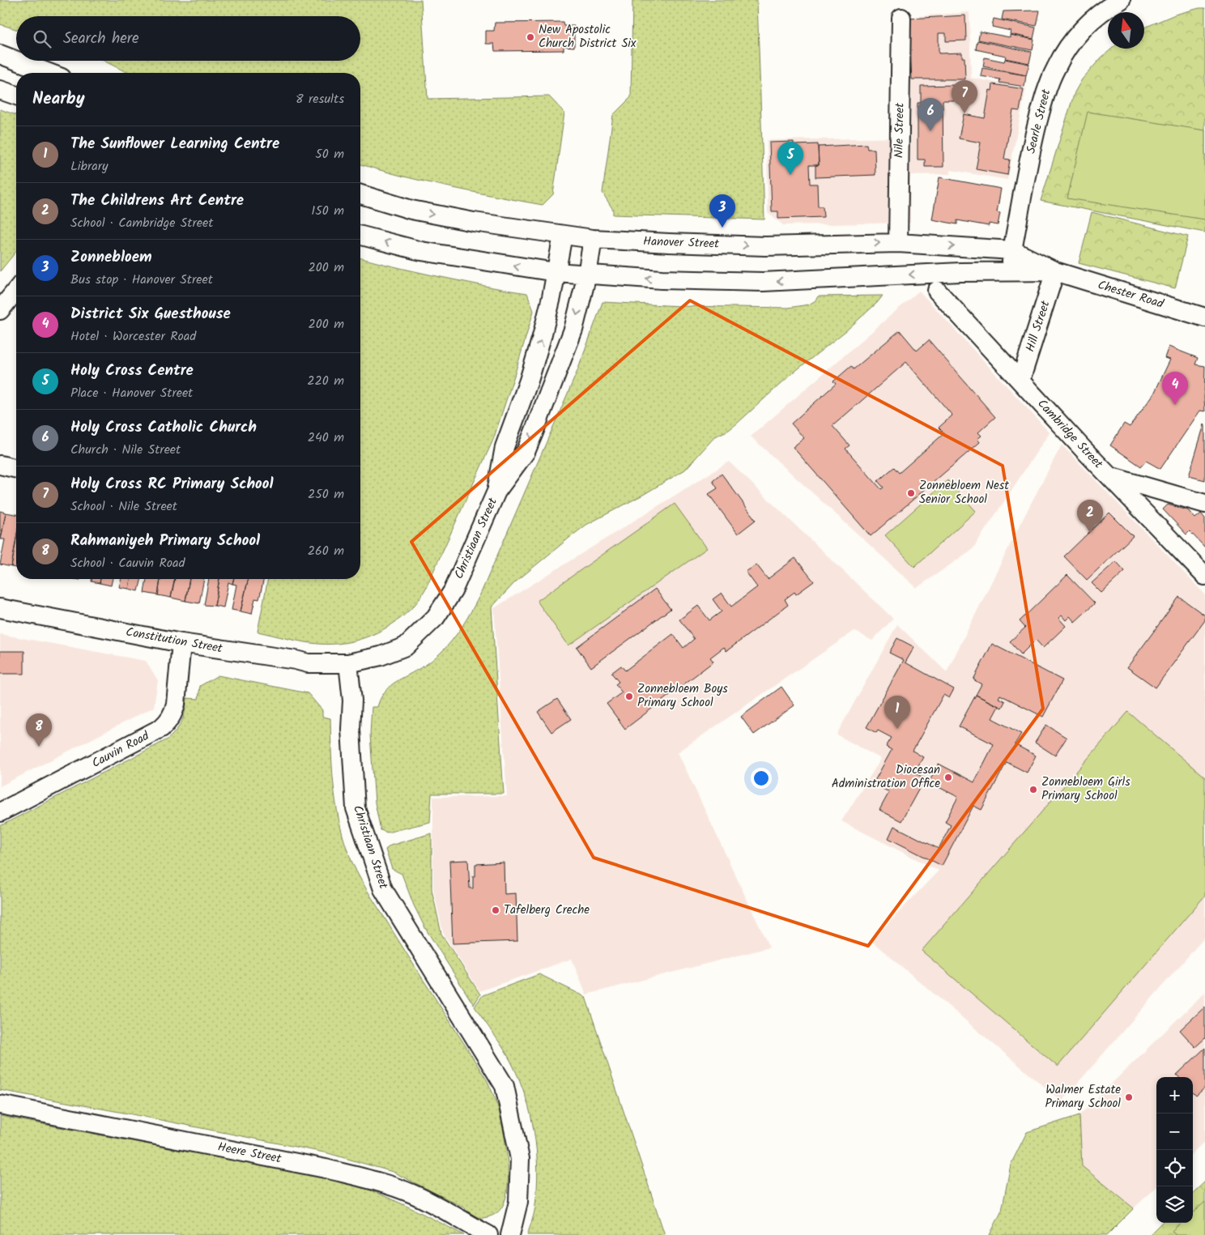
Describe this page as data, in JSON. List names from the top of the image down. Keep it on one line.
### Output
{"streets":{"street":["Searle Street","Nile Street","Hanover Street","Chester Road","Hill Street","Cambridge Street","Christiaan Street","Constitution Street","Cauvin Road","Heere Street"]},"crossings":[["Searle Street","Hanover Street"],["Searle Street","Chester Road"],["Nile Street","Hanover Street"],["Hanover Street","Chester Road"],["Hanover Street","Christiaan Street"],["Chester Road","Hill Street"],["Hill Street","Cambridge Street"],["Christiaan Street","Constitution Street"],["Constitution Street","Cauvin Road"]],"places":["New Apostolic Church District Six","Zonnebloem Nest Senior School","Zonnebloem Boys Primary School","Diocesan Administration Office","Zonnebloem Girls Primary School","Tafelberg Creche","Walmer Estate Primary School"],"north":"top","page":{"search":"Search here","heading":["Nearby","8 results"],"pins":["7","6","5","3","4","2","1","8"],"list":[{"mark":"1","name":"The Sunflower Learning Centre","note":"Library","value":"50 m"},{"mark":"2","name":"The Childrens Art Centre","note":"School · Cambridge Street","value":"150 m"},{"mark":"3","name":"Zonnebloem","note":"Bus stop · Hanover Street","value":"200 m"},{"mark":"4","name":"District Six Guesthouse","note":"Hotel · Worcester Road","value":"200 m"},{"mark":"5","name":"Holy Cross Centre","note":"Place · Hanover Street","value":"220 m"},{"mark":"6","name":"Holy Cross Catholic Church","note":"Church · Nile Street","value":"240 m"},{"mark":"7","name":"Holy Cross RC Primary School","note":"School · Nile Street","value":"250 m"},{"mark":"8","name":"Rahmaniyeh Primary School","note":"School · Cauvin Road","value":"260 m"}],"map_buttons":["+","−"]}}
